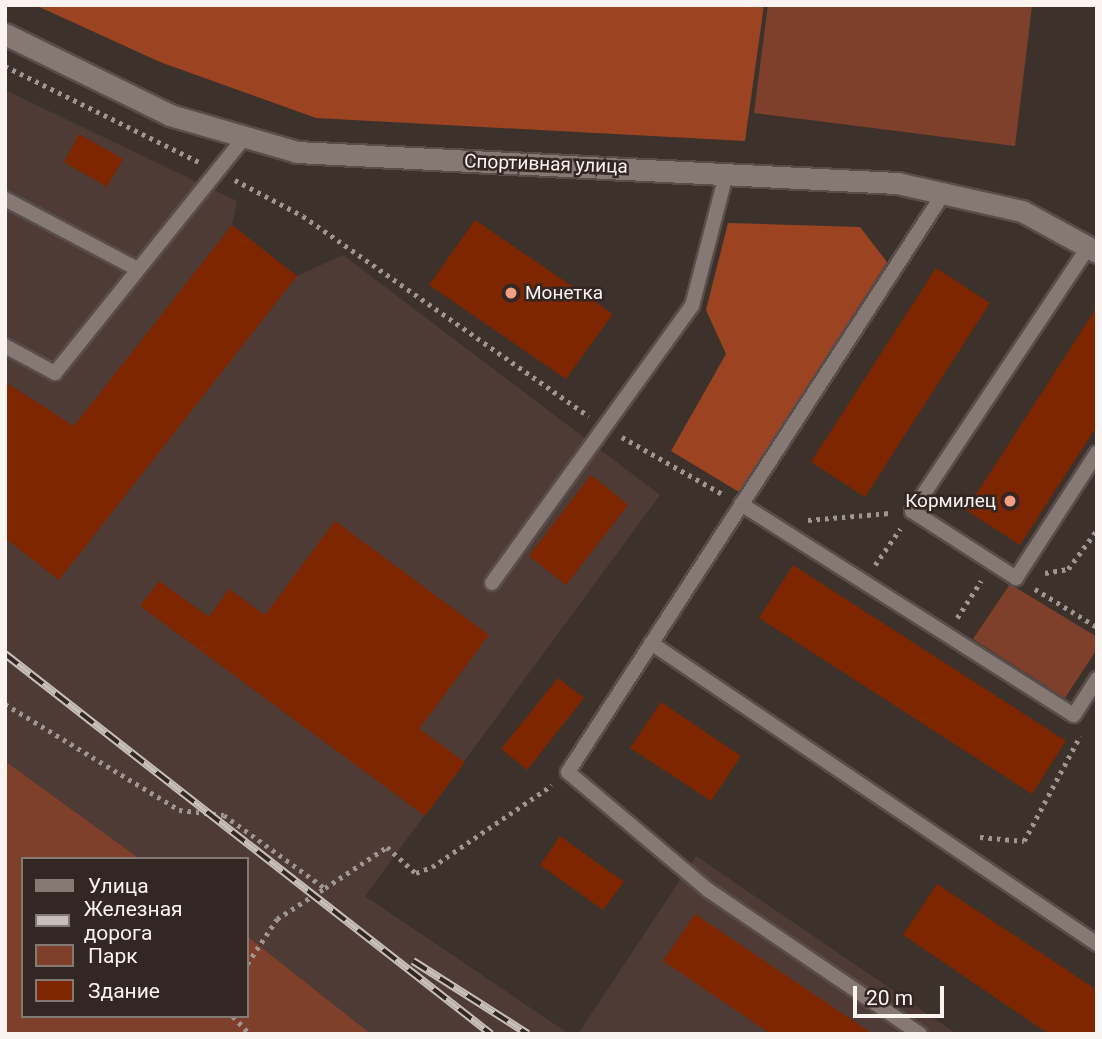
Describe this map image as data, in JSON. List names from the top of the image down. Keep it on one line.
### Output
{"streets":{"street":["Спортивная улица"]},"places":["Монетка","Кормилец"],"legend":["Улица","Железная дорога","Парк","Здание"],"scale_bar":"20 m"}
